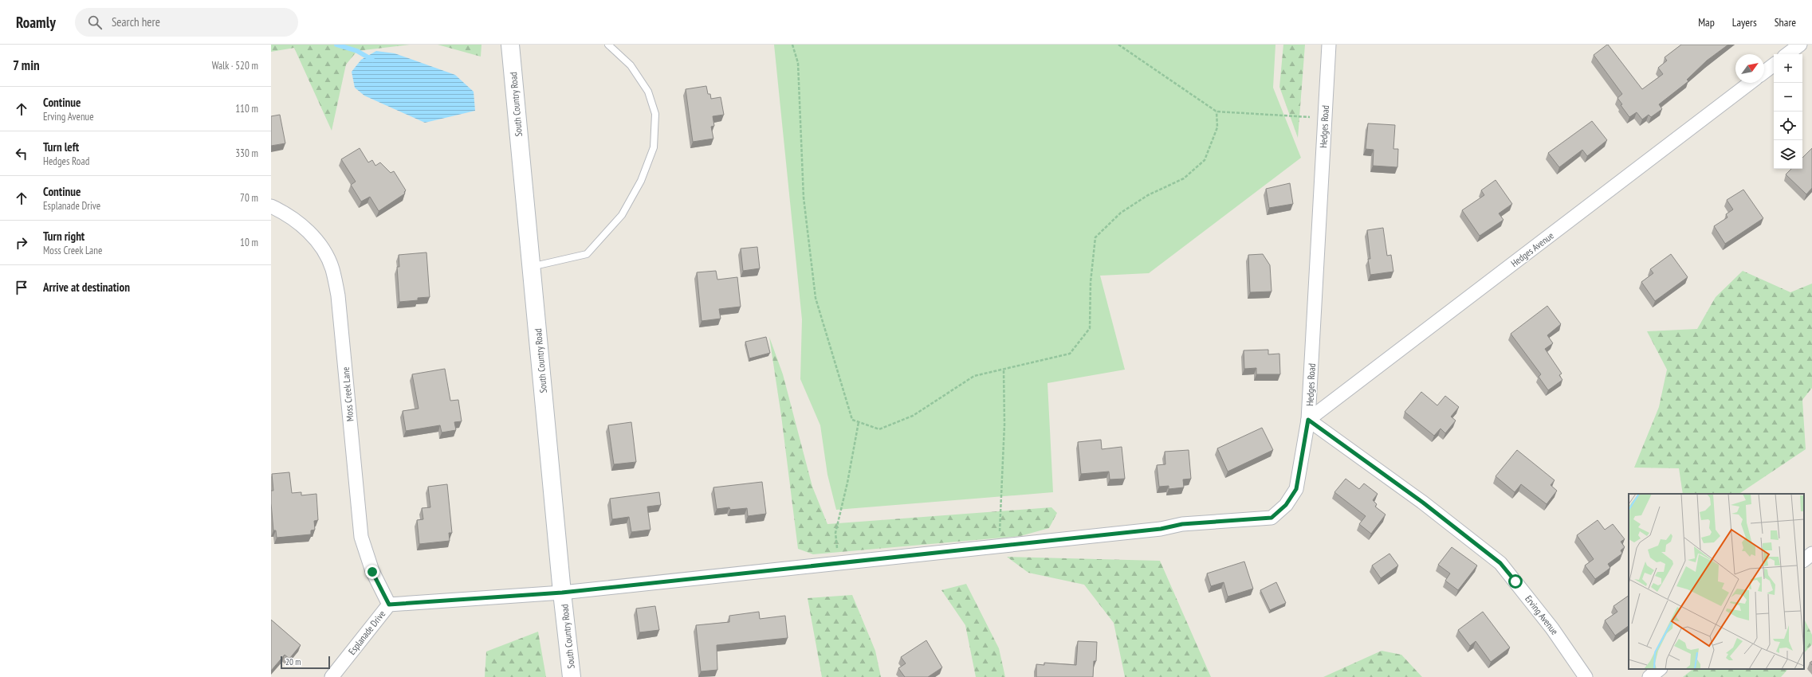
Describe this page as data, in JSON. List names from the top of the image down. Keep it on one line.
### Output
{"streets":{"main road":["South Country Road"],"street":["Hedges Road","Hedges Avenue","Moss Creek Lane","Erving Avenue","Esplanade Drive"]},"crossings":[["South Country Road","Hedges Road"],["South Country Road","Esplanade Drive"],["Hedges Road","Hedges Avenue"],["Hedges Road","Erving Avenue"],["Hedges Road","Esplanade Drive"],["Hedges Avenue","Erving Avenue"],["Moss Creek Lane","Esplanade Drive"]],"scale_bar":"20 m","north":"top right","page":{"header":"Roamly","search":"Search here","nav":["Map","Layers","Share"],"heading":["7 min","Walk · 520 m"],"map_buttons":["+","−"],"list":[["Continue","Erving Avenue","110 m"],["Turn left","Hedges Road","330 m"],["Continue","Esplanade Drive","70 m"],["Turn right","Moss Creek Lane","10 m"],"Arrive at destination"],"scale":"20 m"}}
